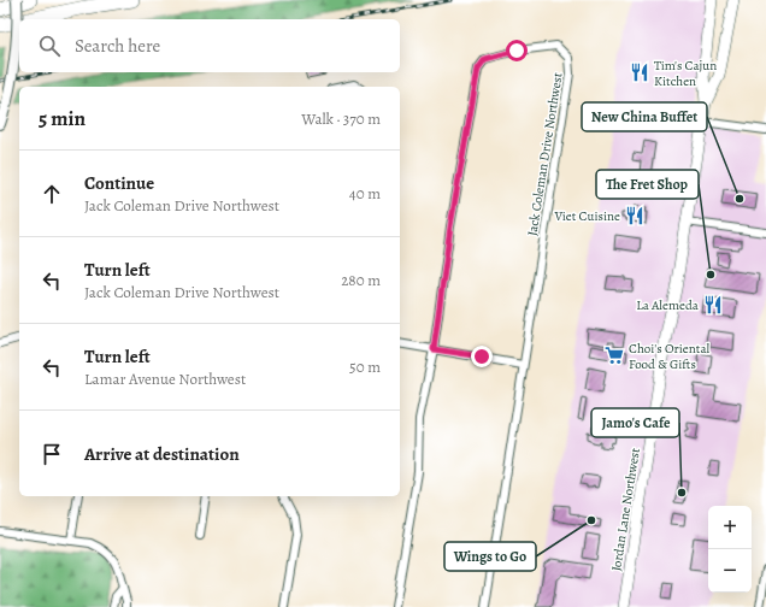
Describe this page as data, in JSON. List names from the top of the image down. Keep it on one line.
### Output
{"streets":{"main road":["Jordan Lane Northwest"],"street":["Jack Coleman Drive Northwest"]},"places":{"restaurant":["Tim's Cajun Kitchen","Viet Cuisine","La Alemeda"],"other":["New China Buffet","The Fret Shop","Jamo's Cafe","Wings to Go"],"supermarket":["Choi's Oriental Food & Gifts"]},"page":{"search":"Search here","heading":["5 min","Walk · 370 m"],"list":[["Continue","Jack Coleman Drive Northwest","40 m"],["Turn left","Jack Coleman Drive Northwest","280 m"],["Turn left","Lamar Avenue Northwest","50 m"],"Arrive at destination"],"map_buttons":["+","−"]}}
